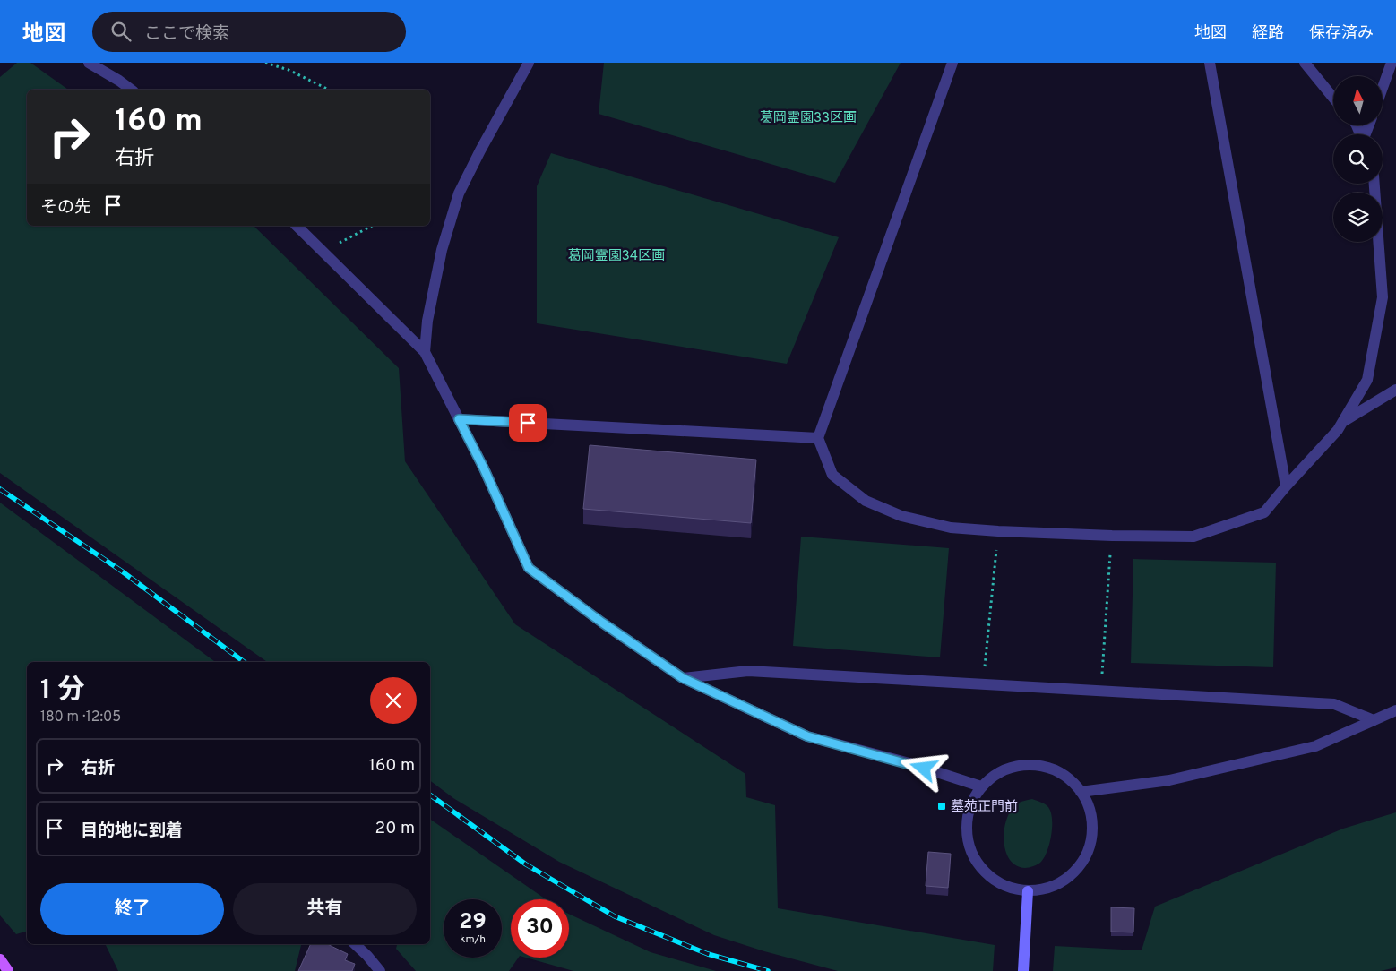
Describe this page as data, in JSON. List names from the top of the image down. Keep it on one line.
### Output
{"parks":["葛岡霊園33区画","葛岡霊園34区画"],"places":{"transit":["墓苑正門前"]},"north":"top","page":{"header":"地図","search":"ここで検索","nav":["地図","経路","保存済み"],"turn":["160 m","右折"],"then":"その先","heading":["1 分","180 m · 12:05"],"list":[{"name":"右折","value":"160 m"},{"name":"目的地に到着","value":"20 m"}],"buttons":["終了","共有"],"speed":"29 km/h","limit":"30"}}
